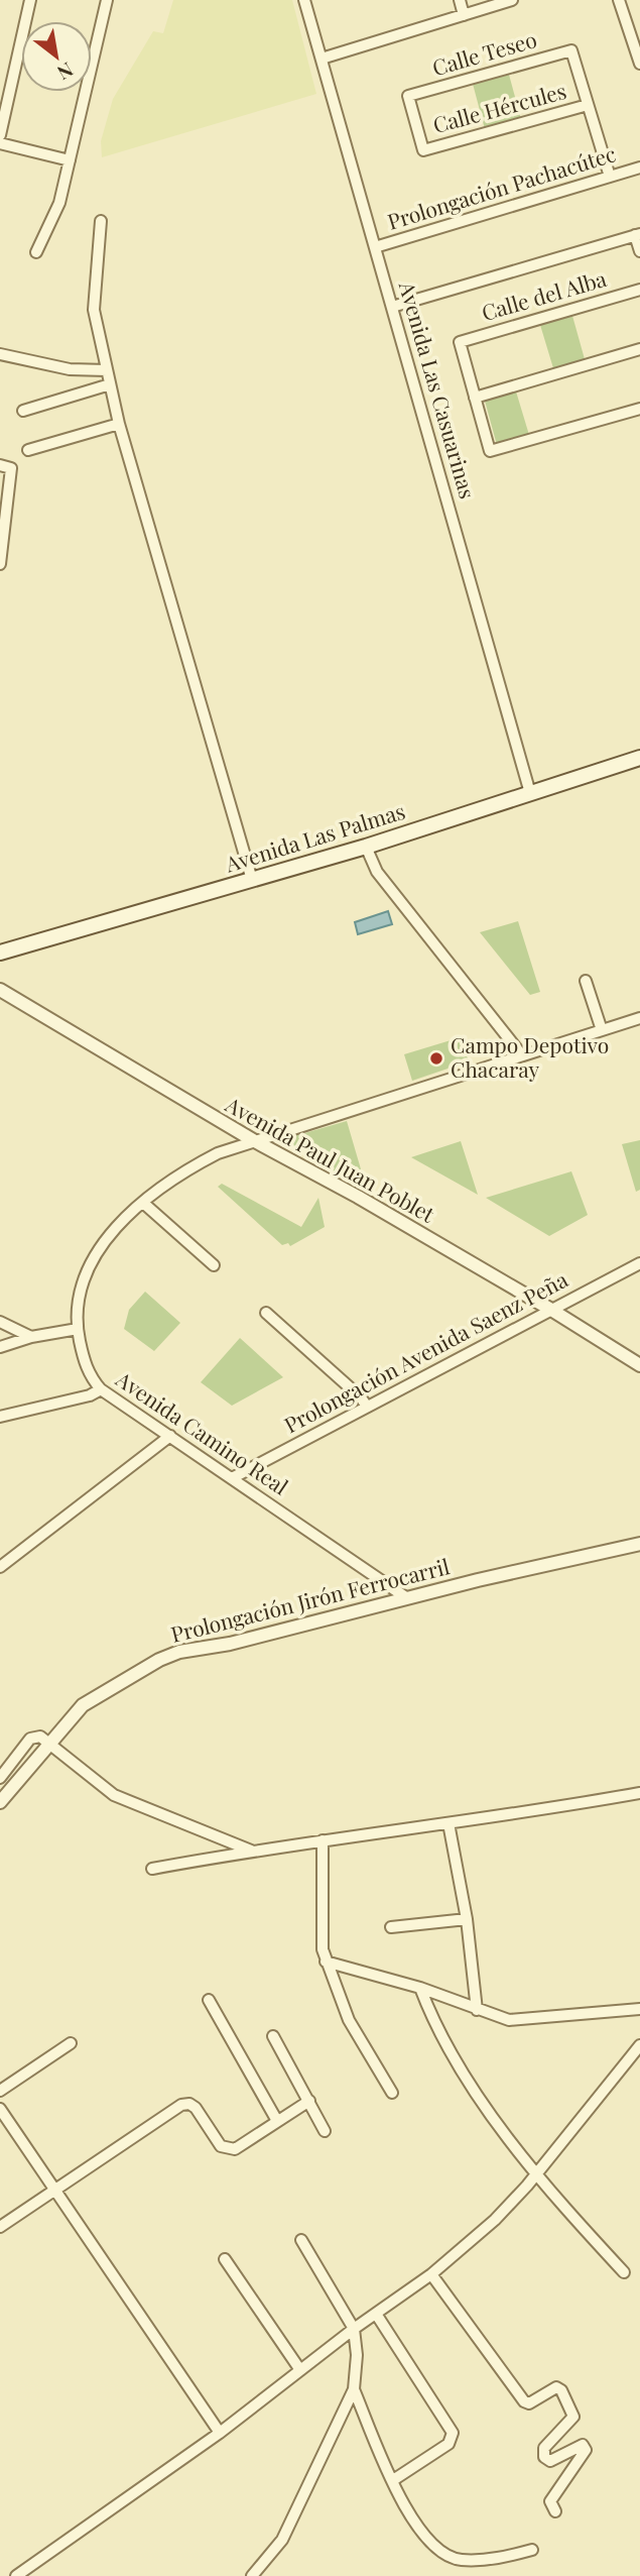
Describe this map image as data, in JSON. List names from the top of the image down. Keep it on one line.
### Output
{"streets":{"main road":["Avenida Las Palmas"],"street":["Calle Teseo","Calle Hércules","Prolongación Pachacútec","Calle del Alba","Avenida Las Casuarinas","Avenida Paul Juan Poblet","Prolongación Avenida Saenz Peña","Avenida Camino Real","Prolongación Jirón Ferrocarril"]},"crossings":[["Calle Teseo","Calle Hércules"],["Prolongación Pachacútec","Avenida Las Casuarinas"],["Avenida Las Casuarinas","Avenida Las Palmas"],["Avenida Paul Juan Poblet","Prolongación Avenida Saenz Peña"],["Avenida Paul Juan Poblet","Avenida Camino Real"],["Prolongación Avenida Saenz Peña","Avenida Camino Real"],["Avenida Camino Real","Prolongación Jirón Ferrocarril"]],"places":["Campo Depotivo Chacaray"],"north":"bottom right"}
